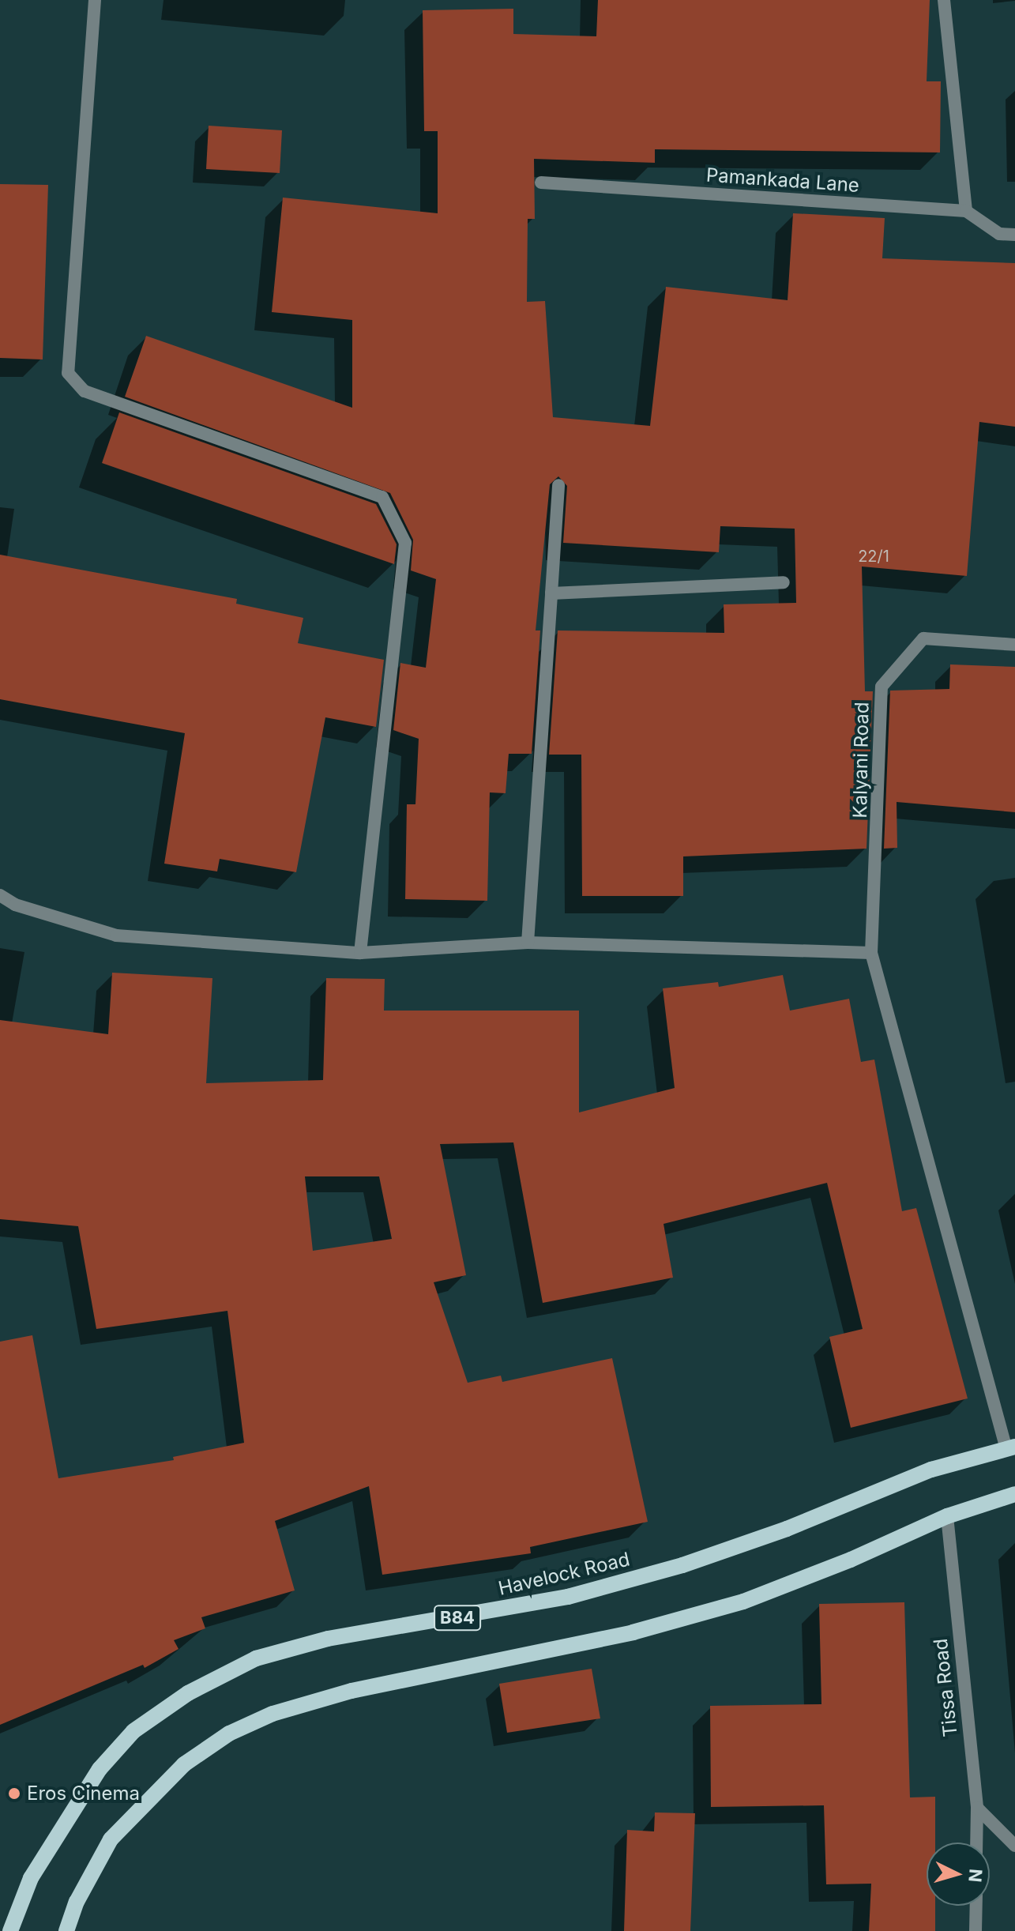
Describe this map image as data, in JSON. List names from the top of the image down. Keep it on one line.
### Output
{"streets":{"main road":["Havelock Road","B84"],"street":["Pamankada Lane","Kalyani Road","Tissa Road"]},"places":["Eros Cinema"],"house_numbers":["22/1"],"north":"right"}
